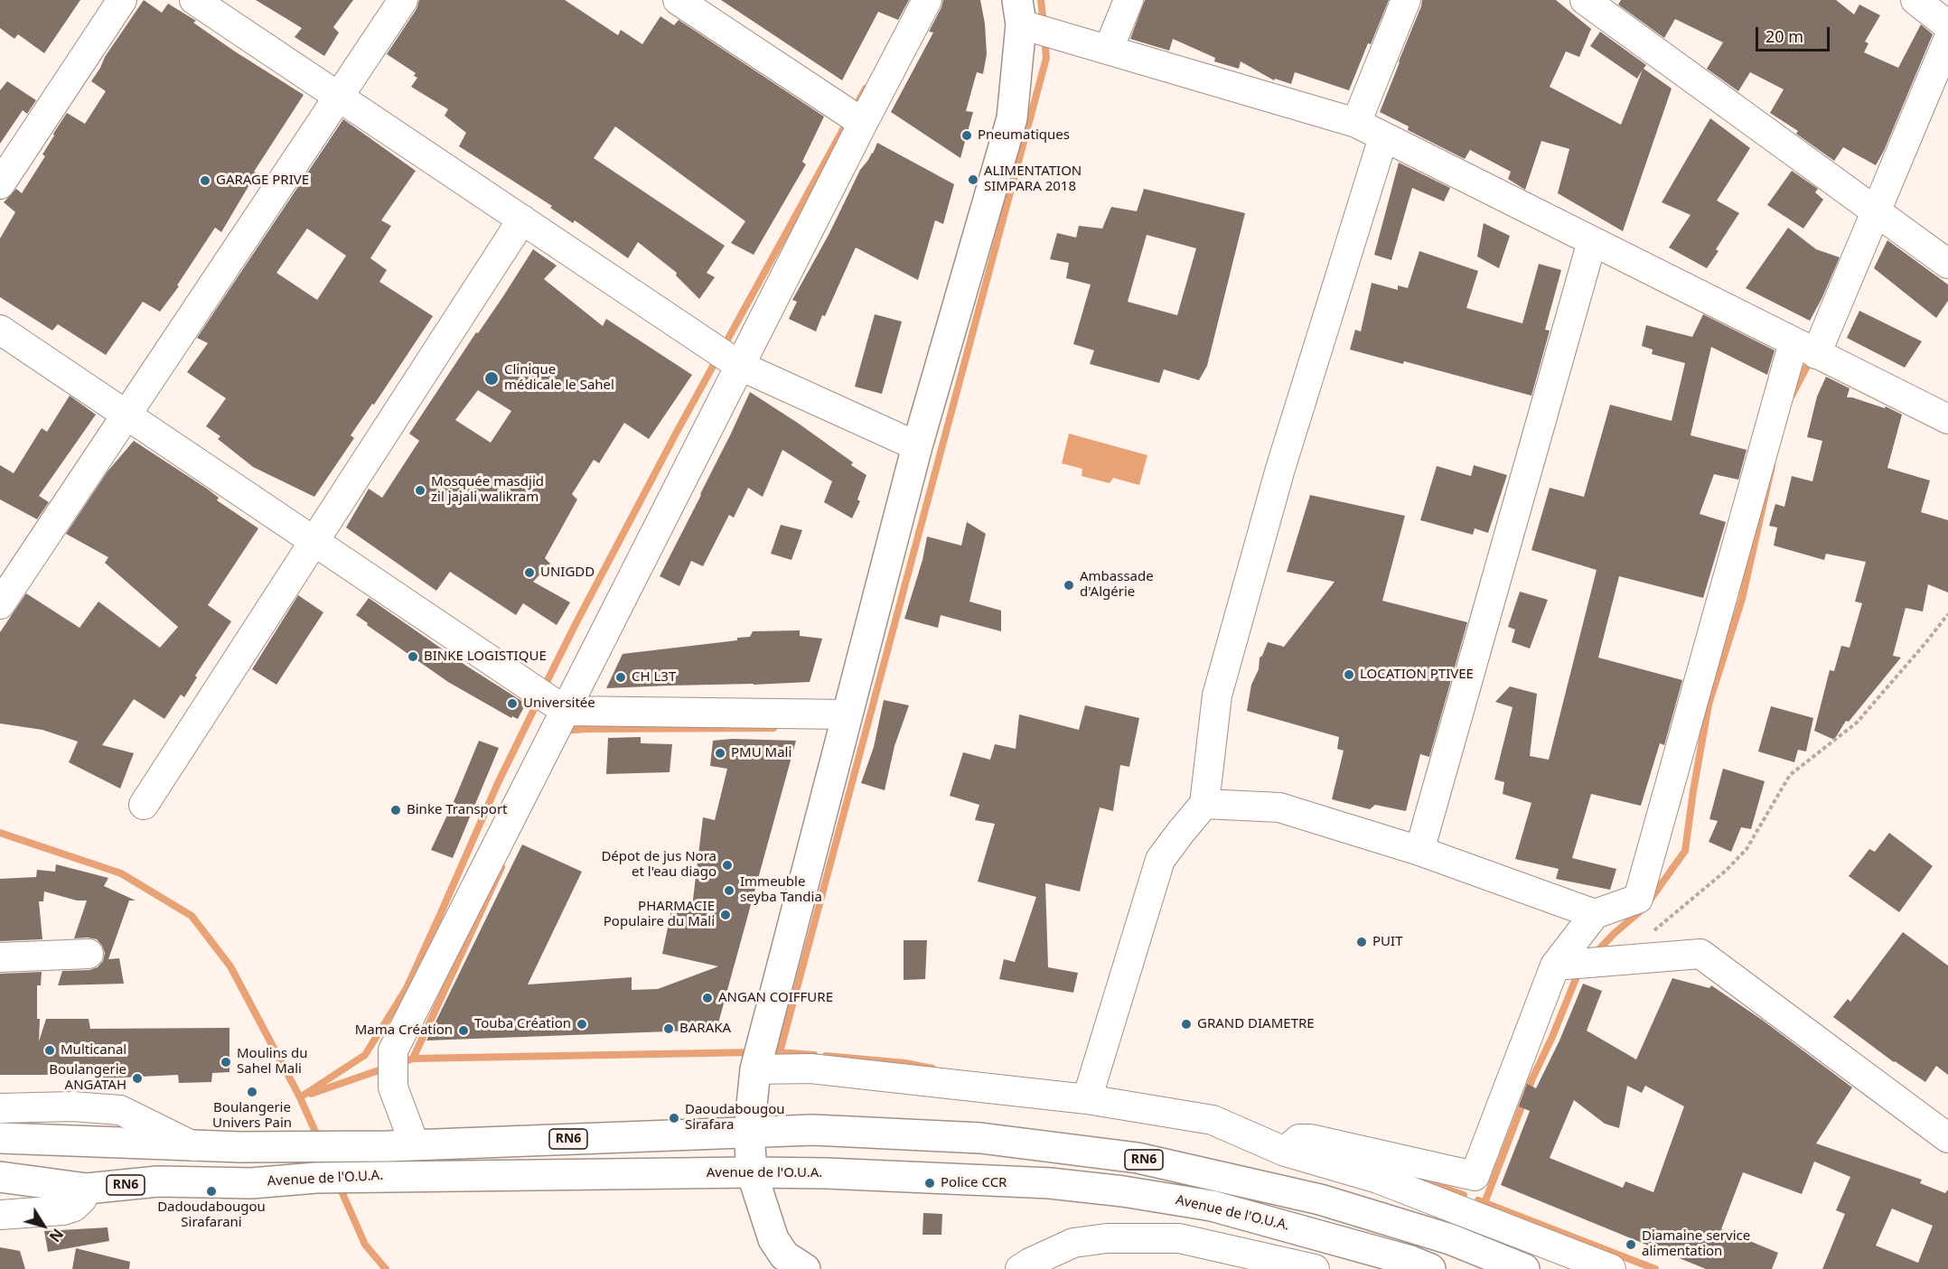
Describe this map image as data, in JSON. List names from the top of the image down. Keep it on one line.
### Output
{"streets":{"main road":["RN6","Avenue de l'O.U.A."]},"places":["Pneumatiques","ALIMENTATION SIMPARA 2018","GARAGE PRIVE","Clinique médicale le Sahel","Mosquée masdjid zil jajali walikram","UNIGDD","Ambassade d'Algérie","BINKE LOGISTIQUE","LOCATION PTIVEE","CH L3T","Universitée","PMU Mali","Binke Transport","Dépot de jus Nora et l'eau diago","Immeuble seyba Tandia","PHARMACIE Populaire du Mali","PUIT","ANGAN COIFFURE","Touba Création","GRAND DIAMETRE","BARAKA","Mama Création","Multicanal","Moulins du Sahel Mali","Boulangerie ANGATAH","Boulangerie Univers Pain","Daoudabougou Sirafara","Police CCR","Dadoudabougou Sirafarani","Diamaine service alimentation"],"scale_bar":"20 m","north":"bottom right"}
